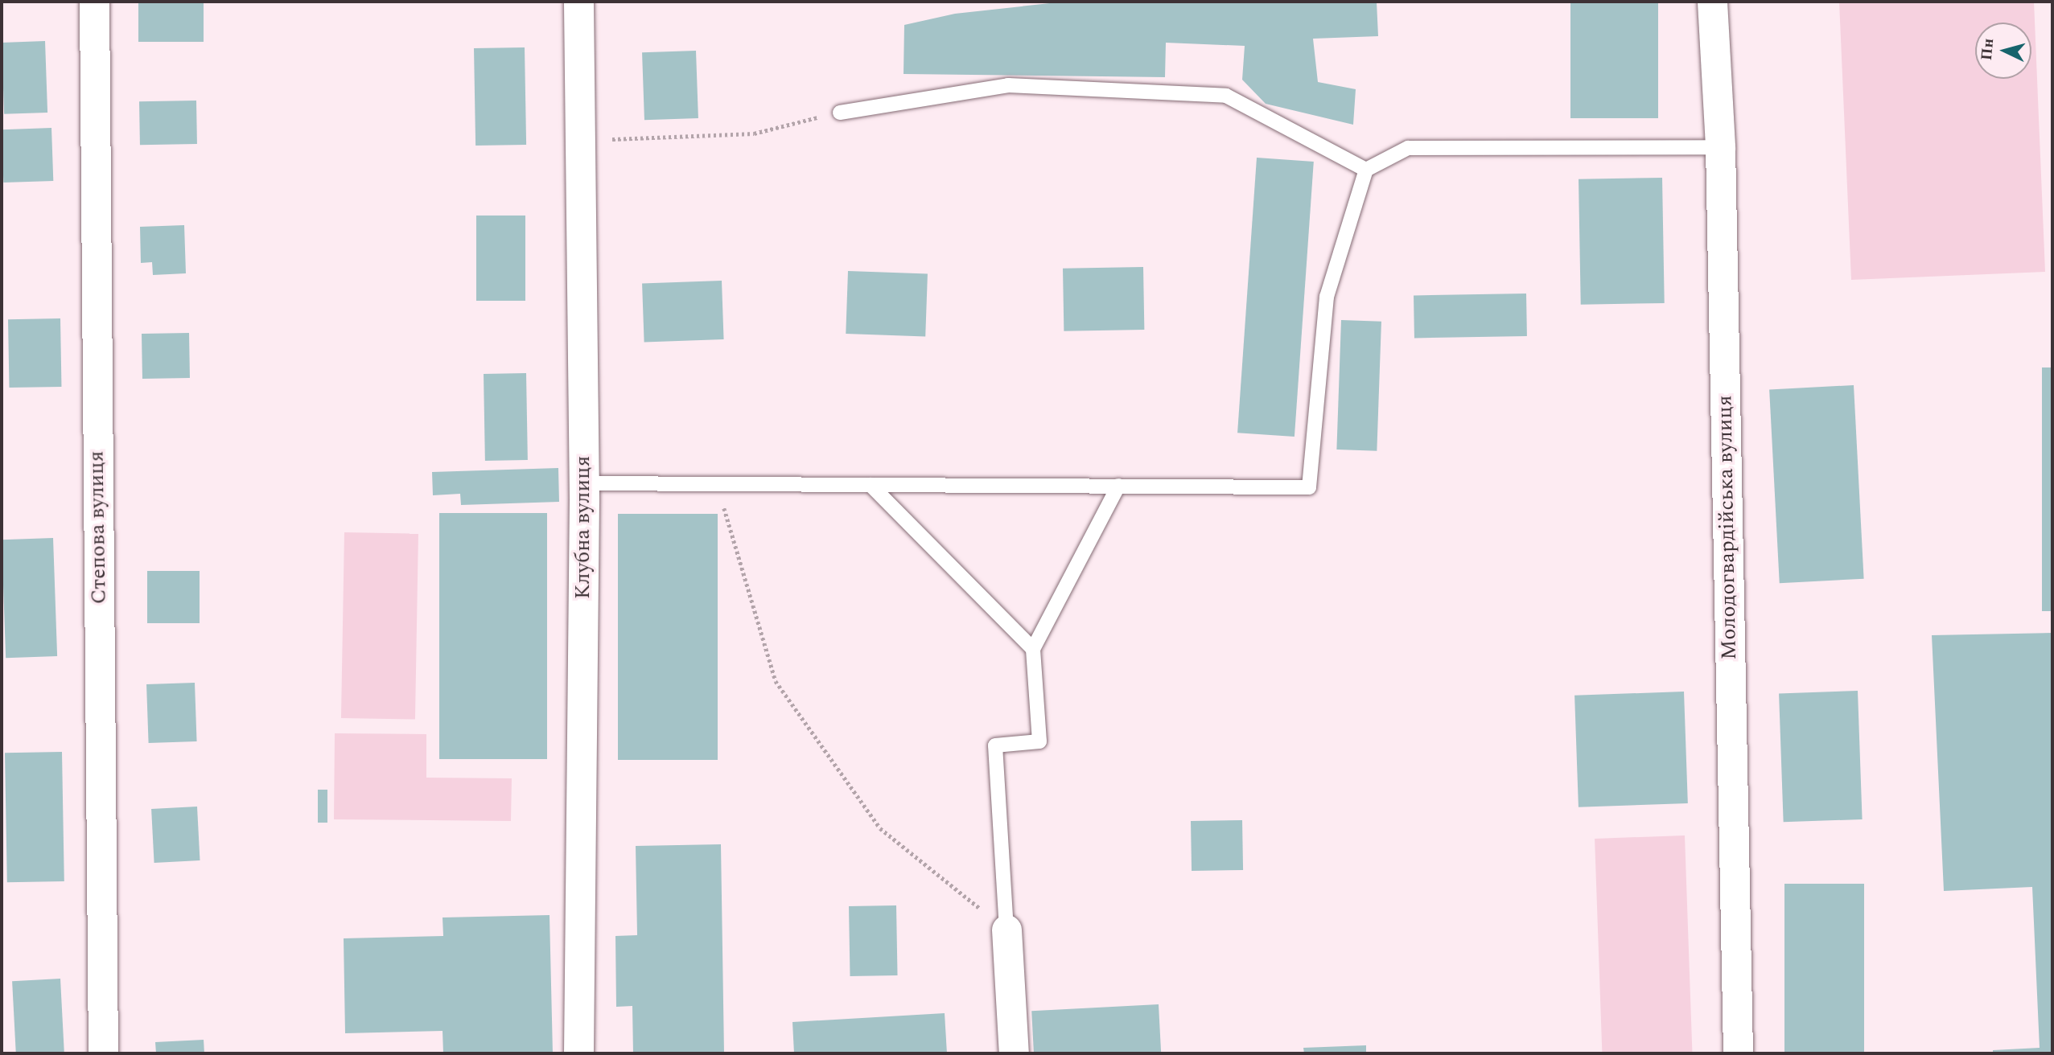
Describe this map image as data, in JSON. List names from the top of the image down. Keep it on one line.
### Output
{"streets":{"street":["Степова вулиця","Клубна вулиця","Молодогвардійська вулиця"]},"north":"left"}
